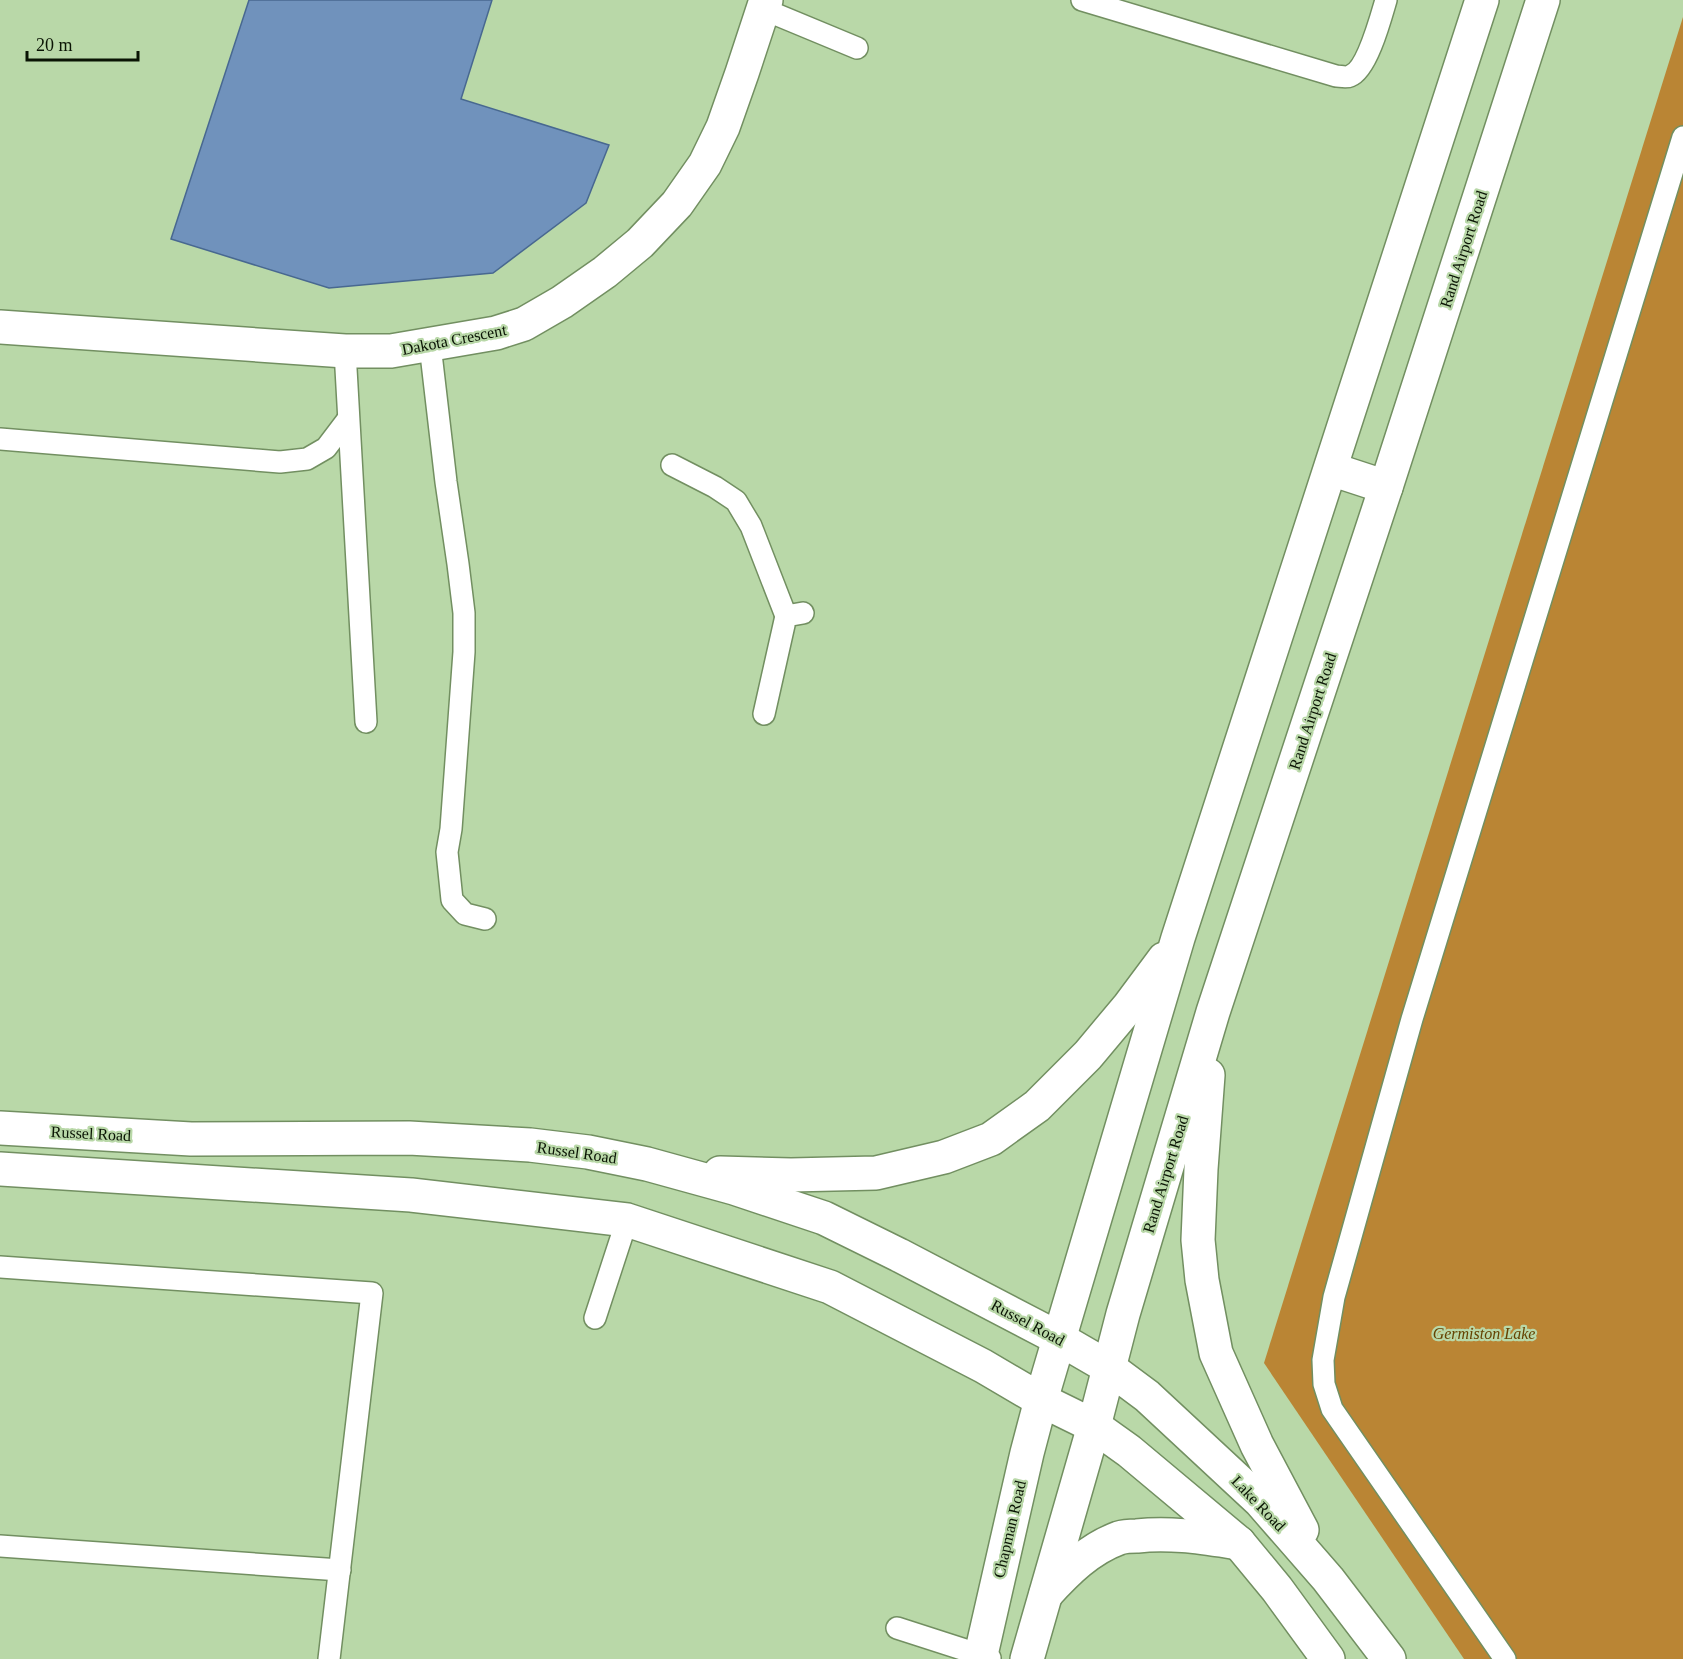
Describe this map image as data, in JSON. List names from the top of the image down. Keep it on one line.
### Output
{"streets":{"street":["Rand Airport Road","Dakota Crescent","Russel Road","Lake Road","Chapman Road"]},"crossings":[["Rand Airport Road","Russel Road"],["Rand Airport Road","Lake Road"],["Russel Road","Lake Road"]],"parks":["Germiston Lake"],"scale_bar":"20 m"}
